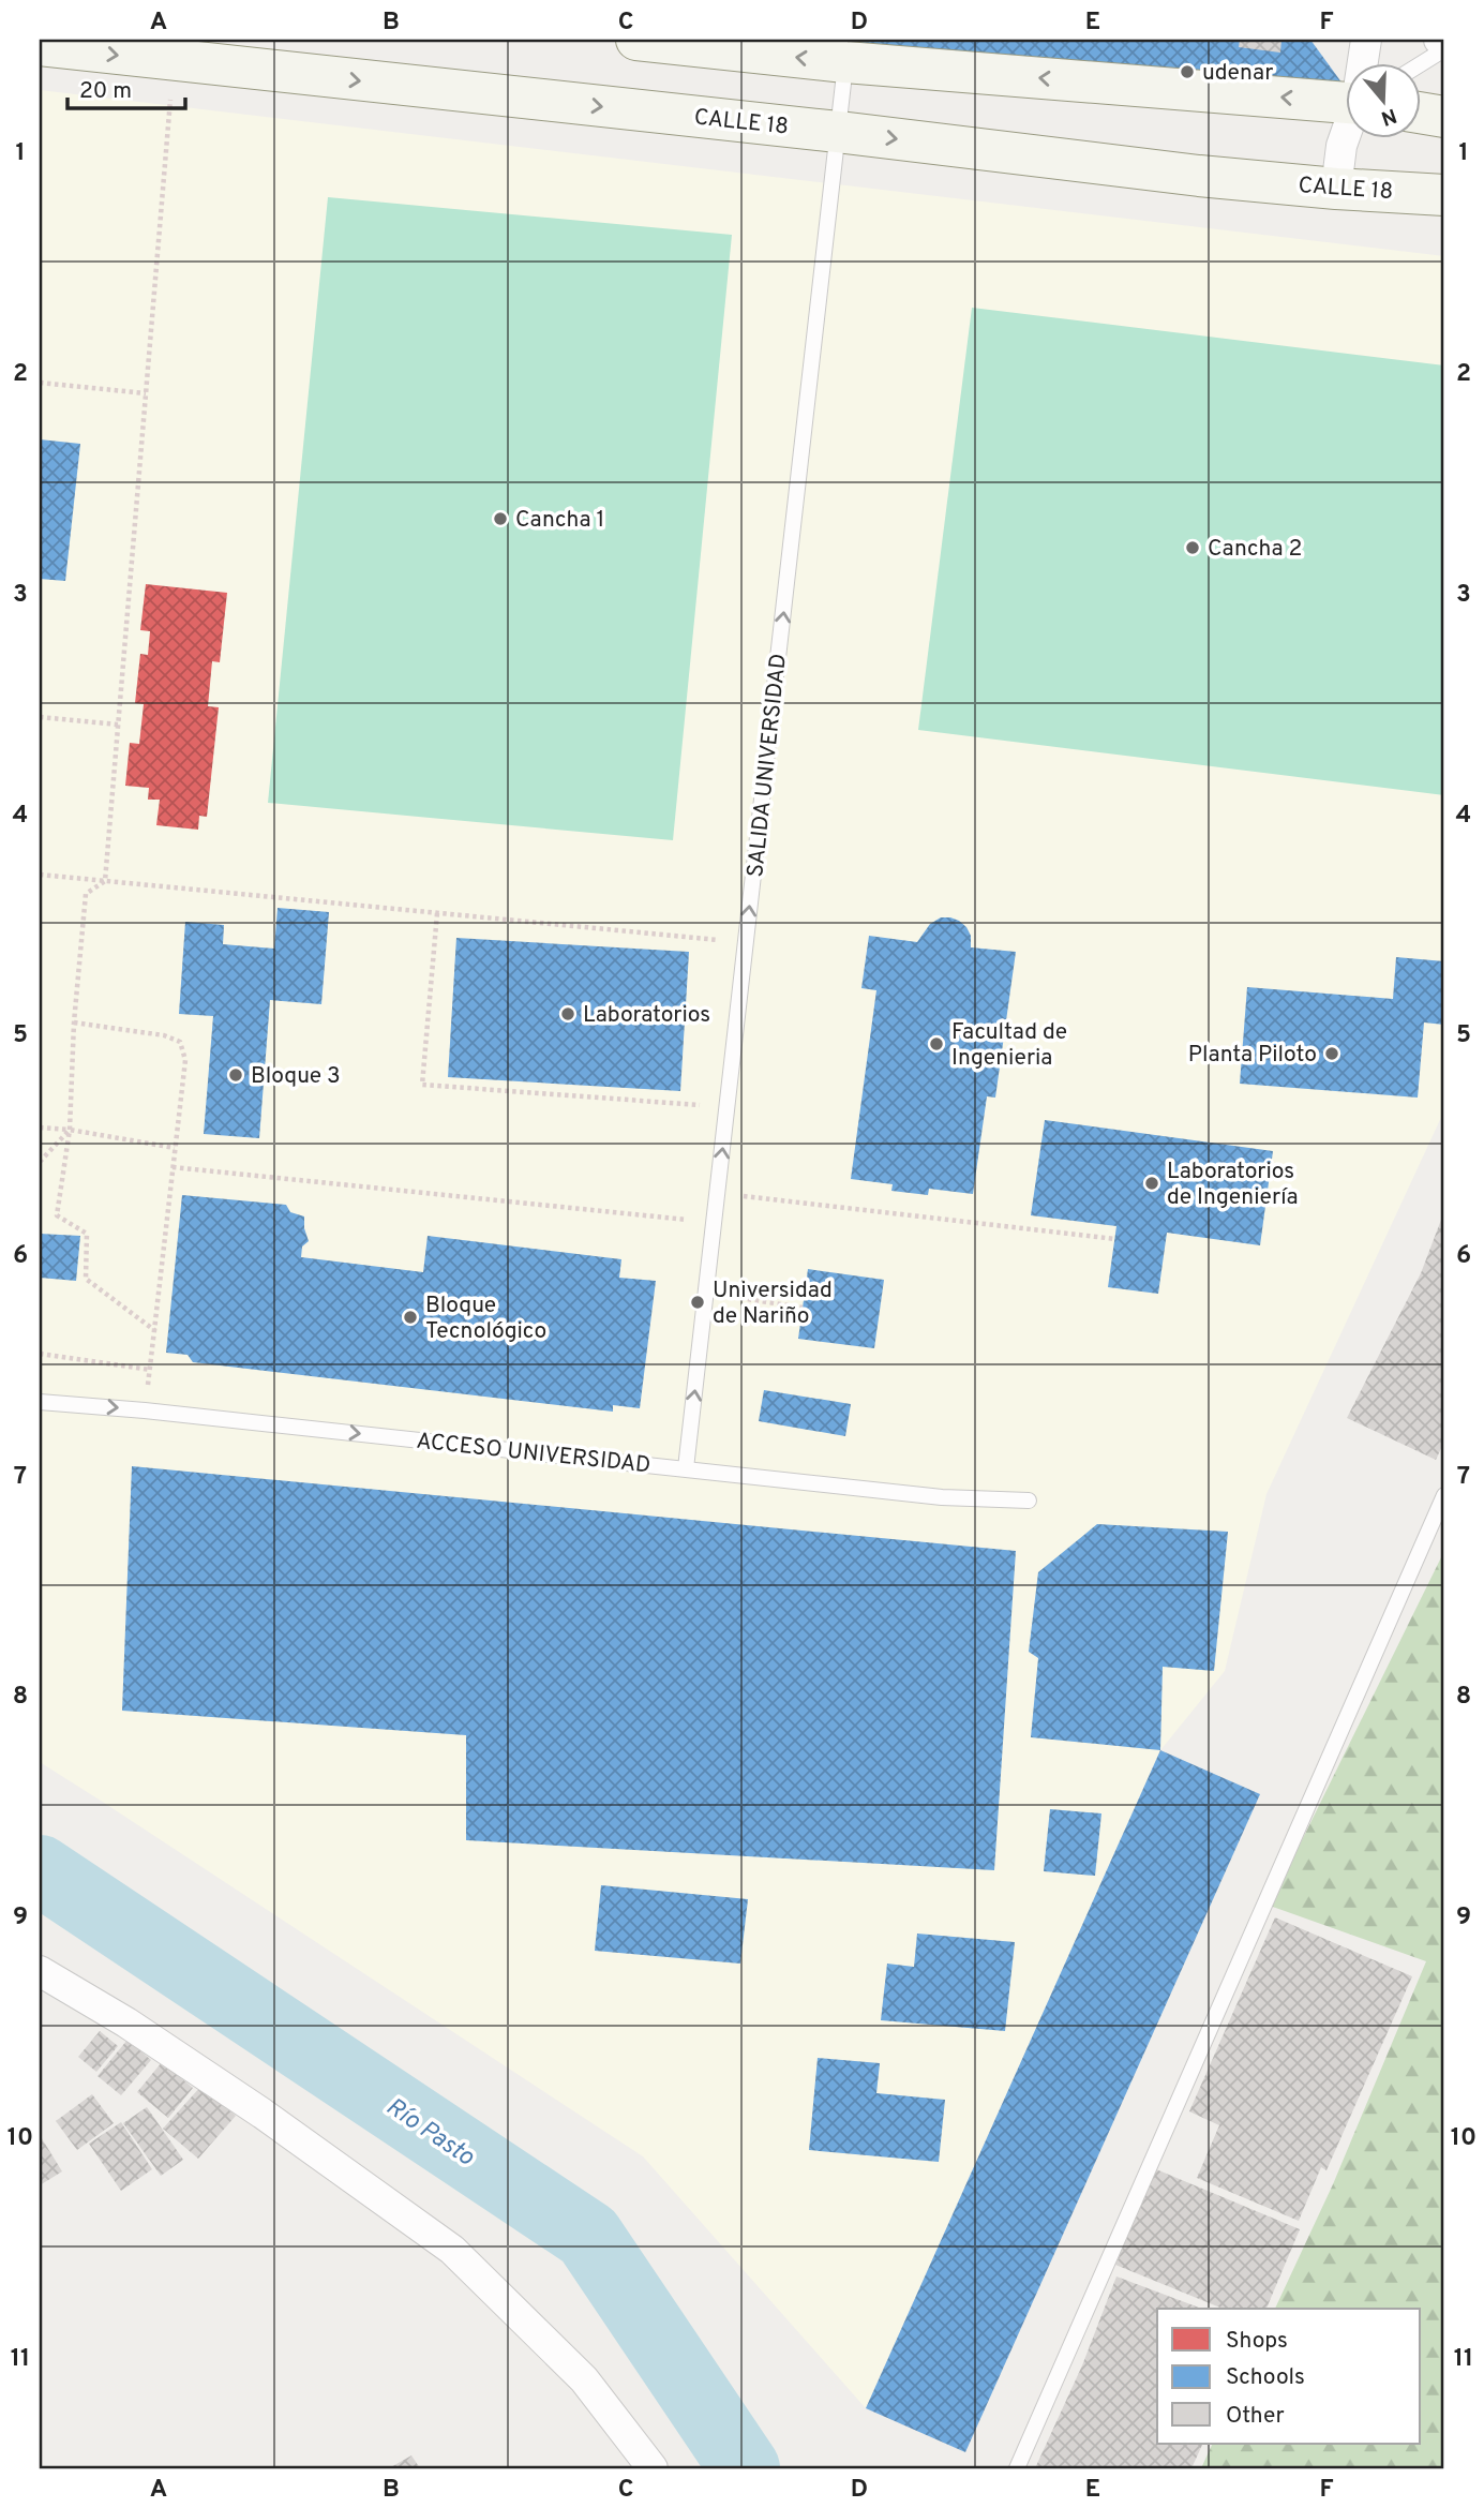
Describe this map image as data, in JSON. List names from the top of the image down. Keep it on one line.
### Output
{"streets":{"main road":["CALLE 18"],"lane":["SALIDA UNIVERSIDAD","ACCESO UNIVERSIDAD"]},"crossings":[["CALLE 18","SALIDA UNIVERSIDAD"],["SALIDA UNIVERSIDAD","ACCESO UNIVERSIDAD"]],"one_way":["SALIDA UNIVERSIDAD","ACCESO UNIVERSIDAD"],"water":["Río Pasto"],"places":["udenar","Cancha 1","Cancha 2","Laboratorios","Facultad de Ingenieria","Planta Piloto","Bloque 3","Laboratorios de Ingeniería","Universidad de Nariño","Bloque Tecnológico"],"legend":["Shops","Schools","Other"],"scale_bar":"20 m","north":"bottom","grid":{"columns":["A","B","C","D","E","F"],"rows":["1","2","3","4","5","6","7","8","9","10","11"]}}
